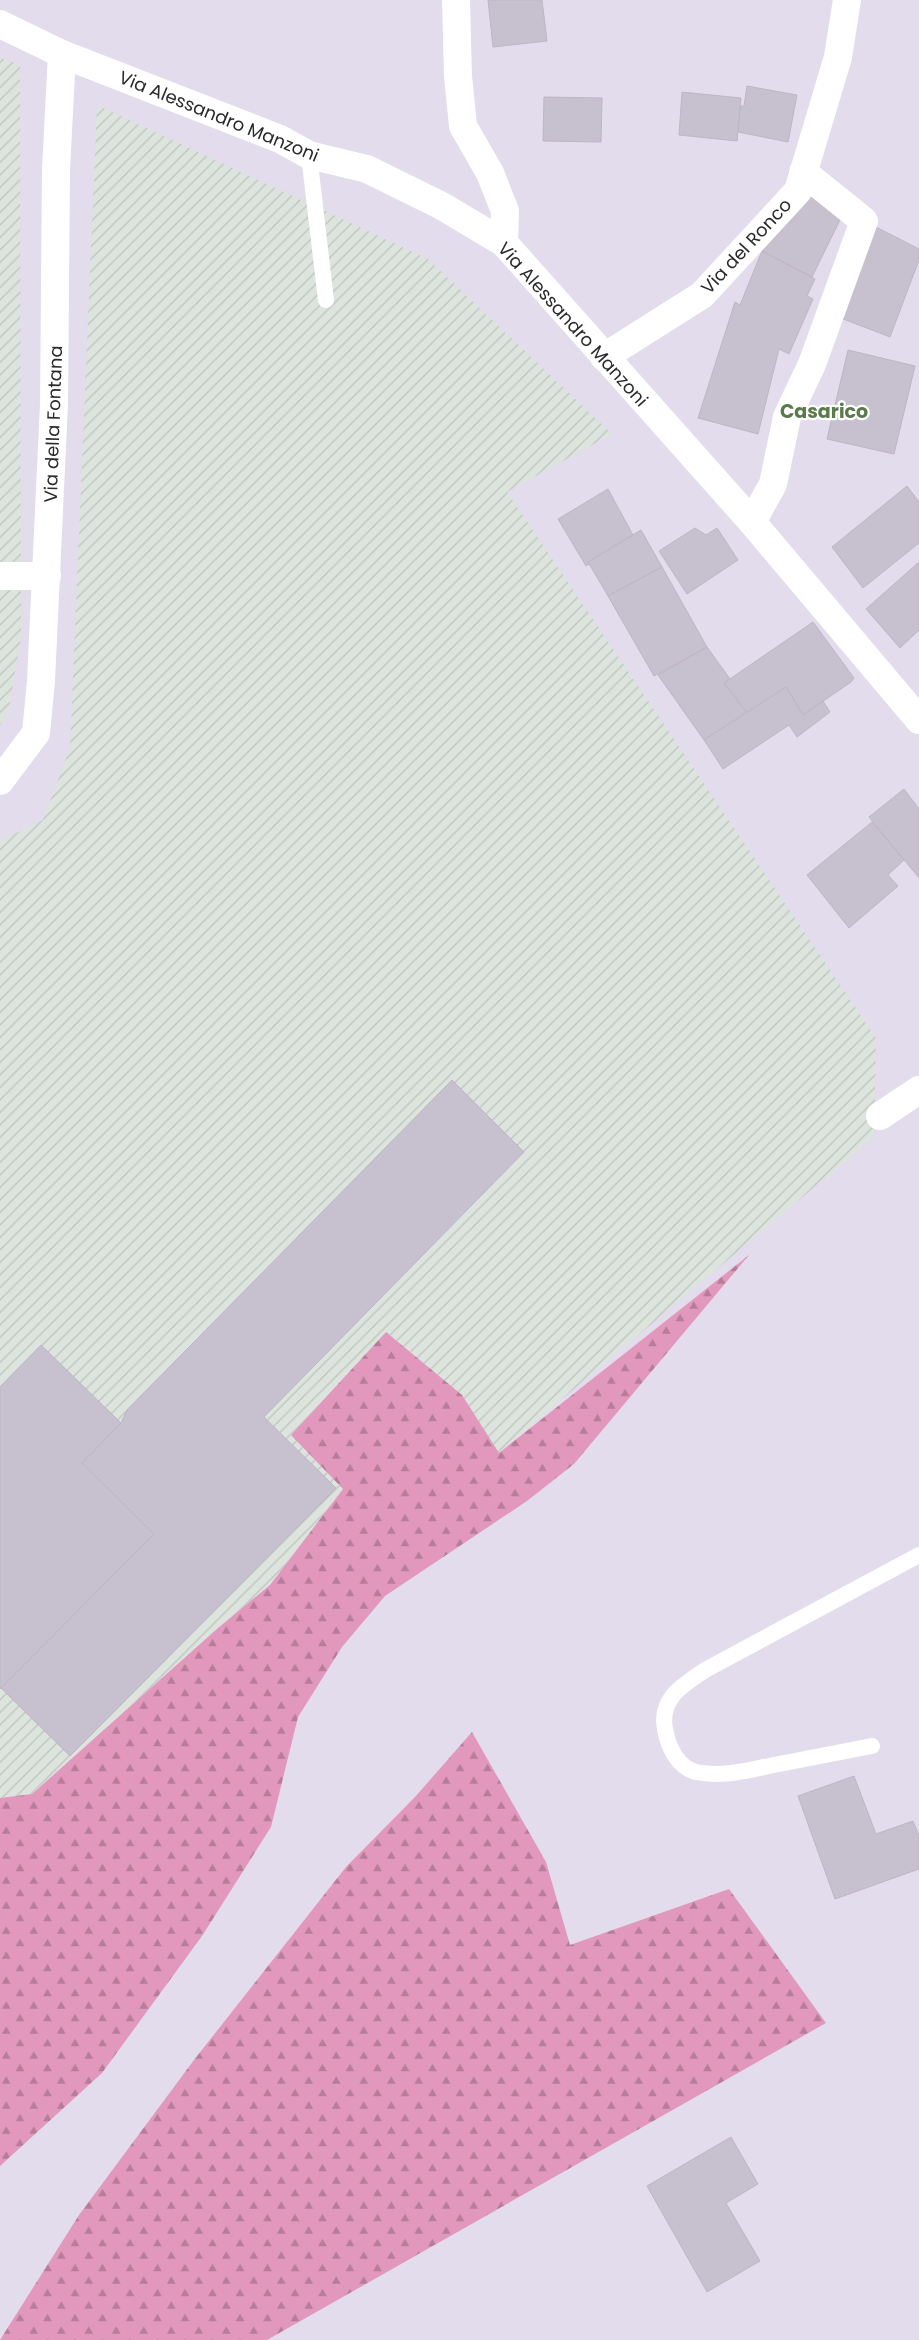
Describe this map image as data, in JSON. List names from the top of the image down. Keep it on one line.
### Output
{"streets":{"street":["Via Alessandro Manzoni","Via del Ronco","Via della Fontana"]},"crossings":[["Via Alessandro Manzoni","Via del Ronco"],["Via Alessandro Manzoni","Via della Fontana"]],"districts":["Casarico"]}
